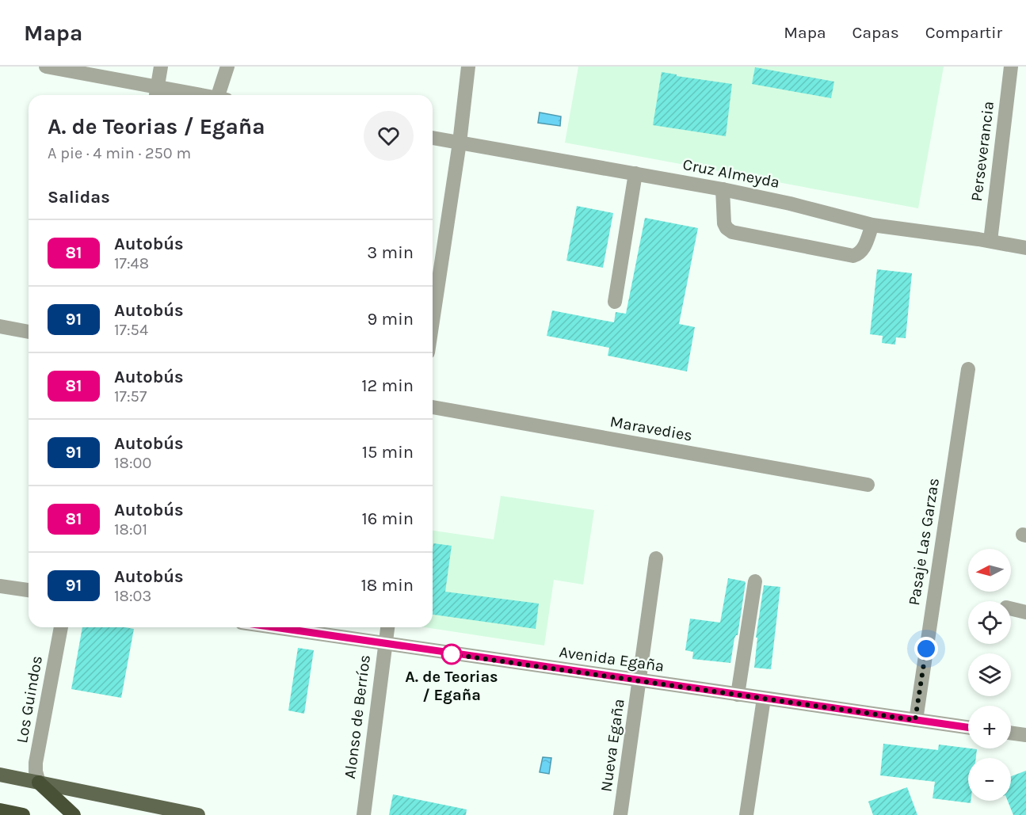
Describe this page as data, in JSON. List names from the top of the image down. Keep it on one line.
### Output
{"streets":{"street":["Perseverancia","Cruz Almeyda","Maravedies","Pasaje Las Garzas","Avenida Egaña","Los Guindos","Alonso de Berríos","Nueva Egaña"]},"crossings":[["Perseverancia","Cruz Almeyda"],["Pasaje Las Garzas","Avenida Egaña"],["Avenida Egaña","Alonso de Berríos"],["Avenida Egaña","Nueva Egaña"]],"places":["A. de Teorias / Egaña"],"lines":["bus line 81"],"north":"left","page":{"header":"Mapa","nav":["Mapa","Capas","Compartir"],"heading":[["A. de Teorias / Egaña","A pie · 4 min · 250 m"],"Salidas"],"list":[{"mark":"81","name":"Autobús","note":"17:48","value":"3 min"},{"mark":"91","name":"Autobús","note":"17:54","value":"9 min"},{"mark":"81","name":"Autobús","note":"17:57","value":"12 min"},{"mark":"91","name":"Autobús","note":"18:00","value":"15 min"},{"mark":"81","name":"Autobús","note":"18:01","value":"16 min"},{"mark":"91","name":"Autobús","note":"18:03","value":"18 min"}],"map_buttons":["+","−"]}}
